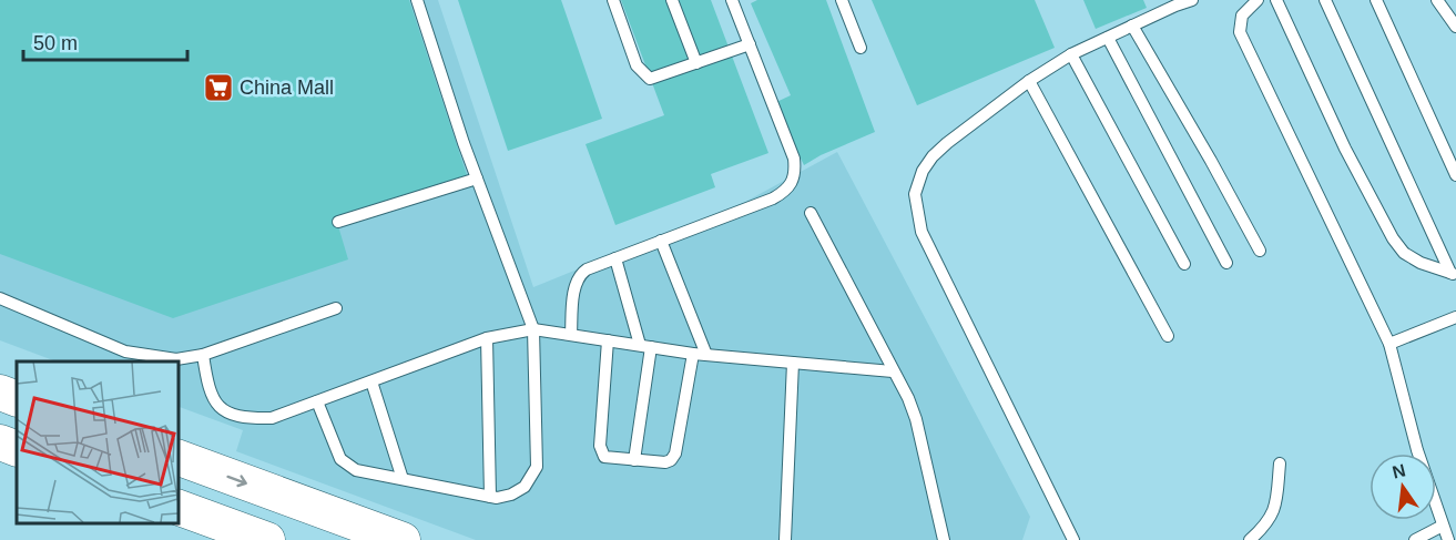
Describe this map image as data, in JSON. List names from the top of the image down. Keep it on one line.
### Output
{"places":{"supermarket":["China Mall"]},"scale_bar":"50 m","north":"top"}
